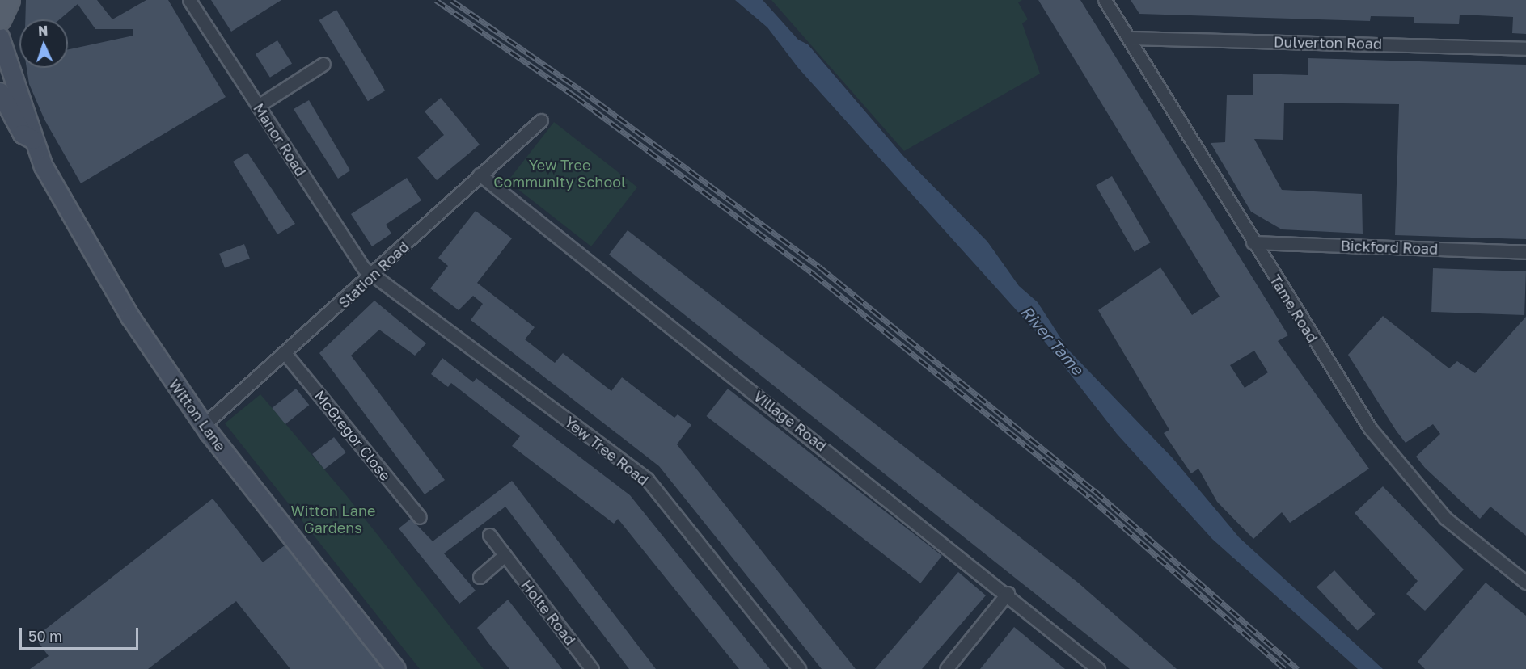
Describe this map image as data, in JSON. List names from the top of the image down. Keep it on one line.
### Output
{"streets":{"main road":["Witton Lane"],"street":["Dulverton Road","Manor Road","Bickford Road","Station Road","Tame Road","Village Road","McGregor Close","Yew Tree Road","Holte Road"]},"crossings":[["Dulverton Road","Tame Road"],["Manor Road","Station Road"],["Manor Road","Yew Tree Road"],["Bickford Road","Tame Road"],["Station Road","Witton Lane"],["Station Road","Village Road"],["Station Road","McGregor Close"],["Station Road","Yew Tree Road"]],"water":["River Tame"],"parks":["Yew Tree Community School","Witton Lane Gardens"],"scale_bar":"50 m","north":"top"}
